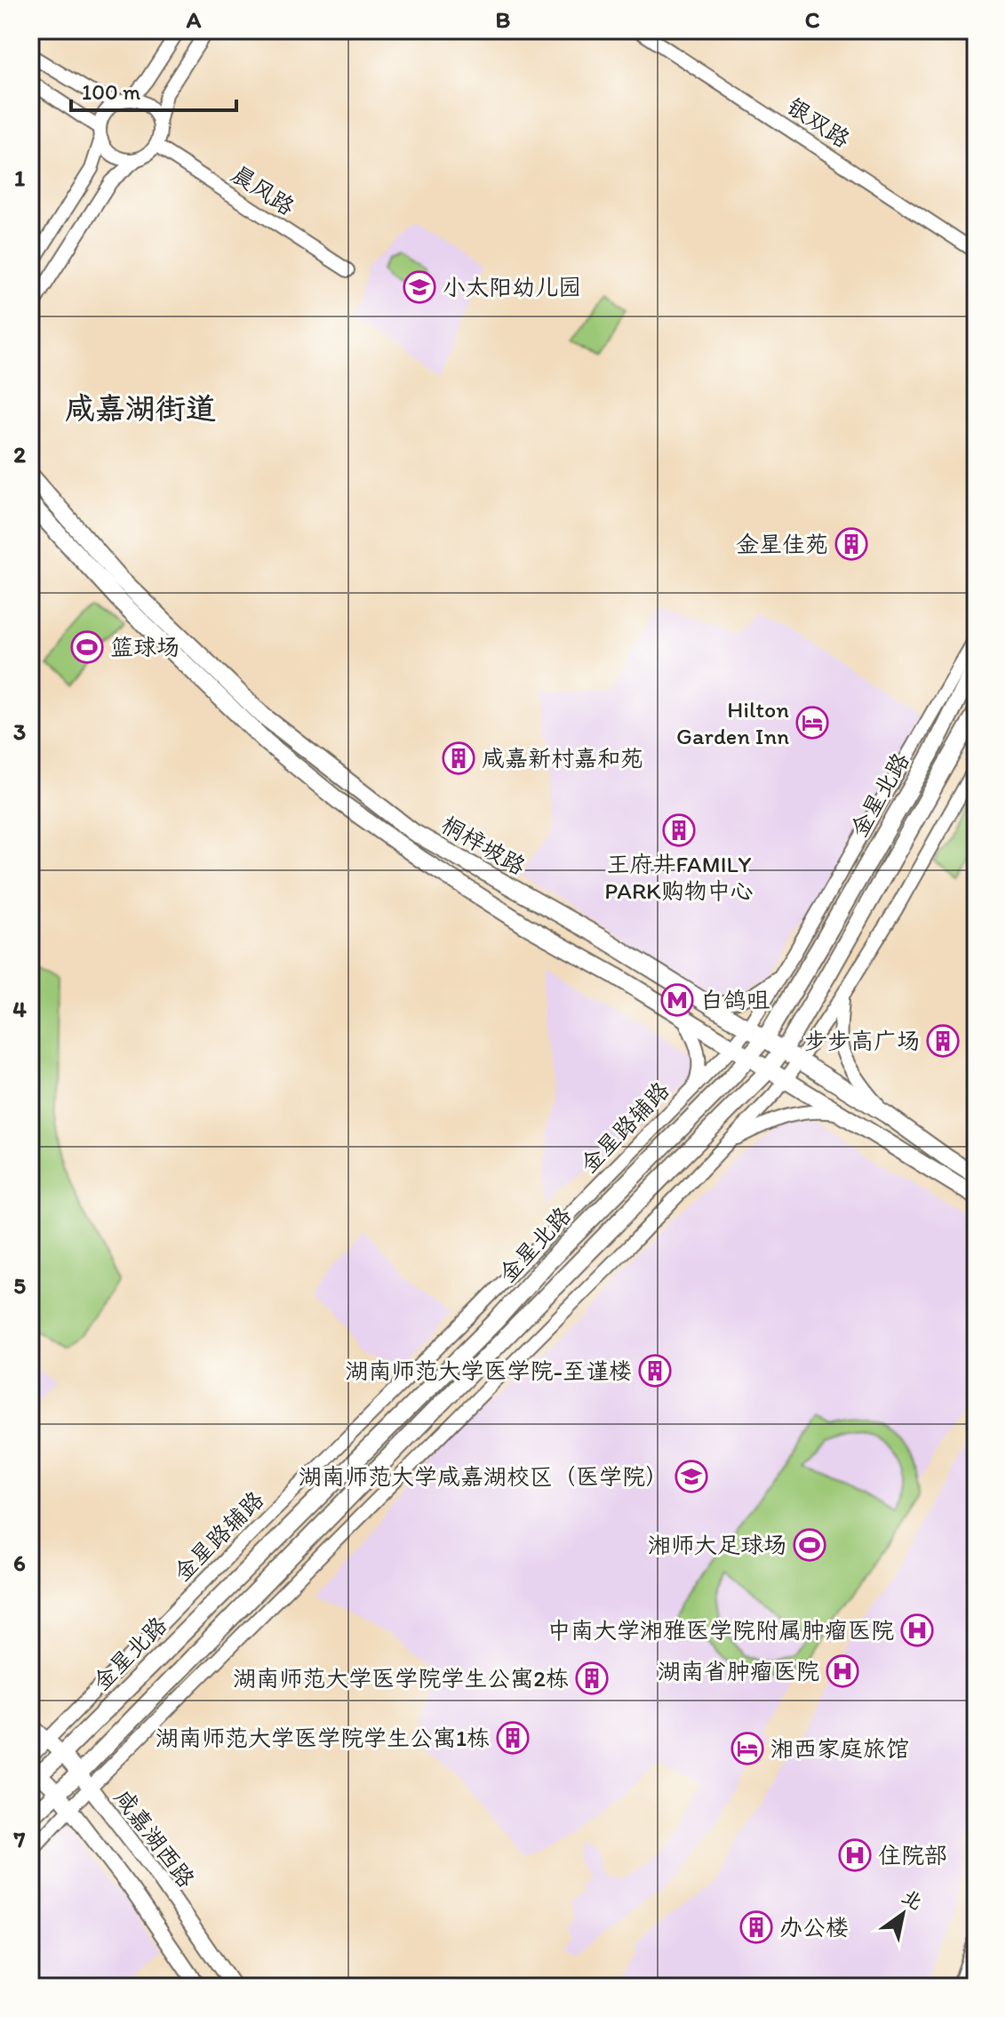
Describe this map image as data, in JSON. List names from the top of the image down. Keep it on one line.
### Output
{"streets":{"main road":["金星北路","桐梓坡路","咸嘉湖西路"],"street":["银双路","晨风路","金星路辅路"]},"crossings":[["金星北路","桐梓坡路"],["金星北路","咸嘉湖西路"],["桐梓坡路","金星路辅路"],["金星路辅路","咸嘉湖西路"]],"districts":["咸嘉湖街道"],"places":{"school or university":["小太阳幼儿园","湖南师范大学咸嘉湖校区（医学院）"],"building":["金星佳苑","咸嘉新村嘉和苑","王府井FAMILY PARK购物中心","步步高广场","湖南师范大学医学院-至谨楼","湖南师范大学医学院学生公寓2栋","湖南师范大学医学院学生公寓1栋","办公楼"],"sports":["篮球场","湘师大足球场"],"hotel":["Hilton Garden Inn","湘西家庭旅馆"],"metro station":["白鸽咀"],"hospital":["中南大学湘雅医学院附属肿瘤医院","湖南省肿瘤医院","住院部"]},"scale_bar":"100 m","north":"top right","grid":{"columns":["A","B","C"],"rows":["1","2","3","4","5","6","7"]}}
